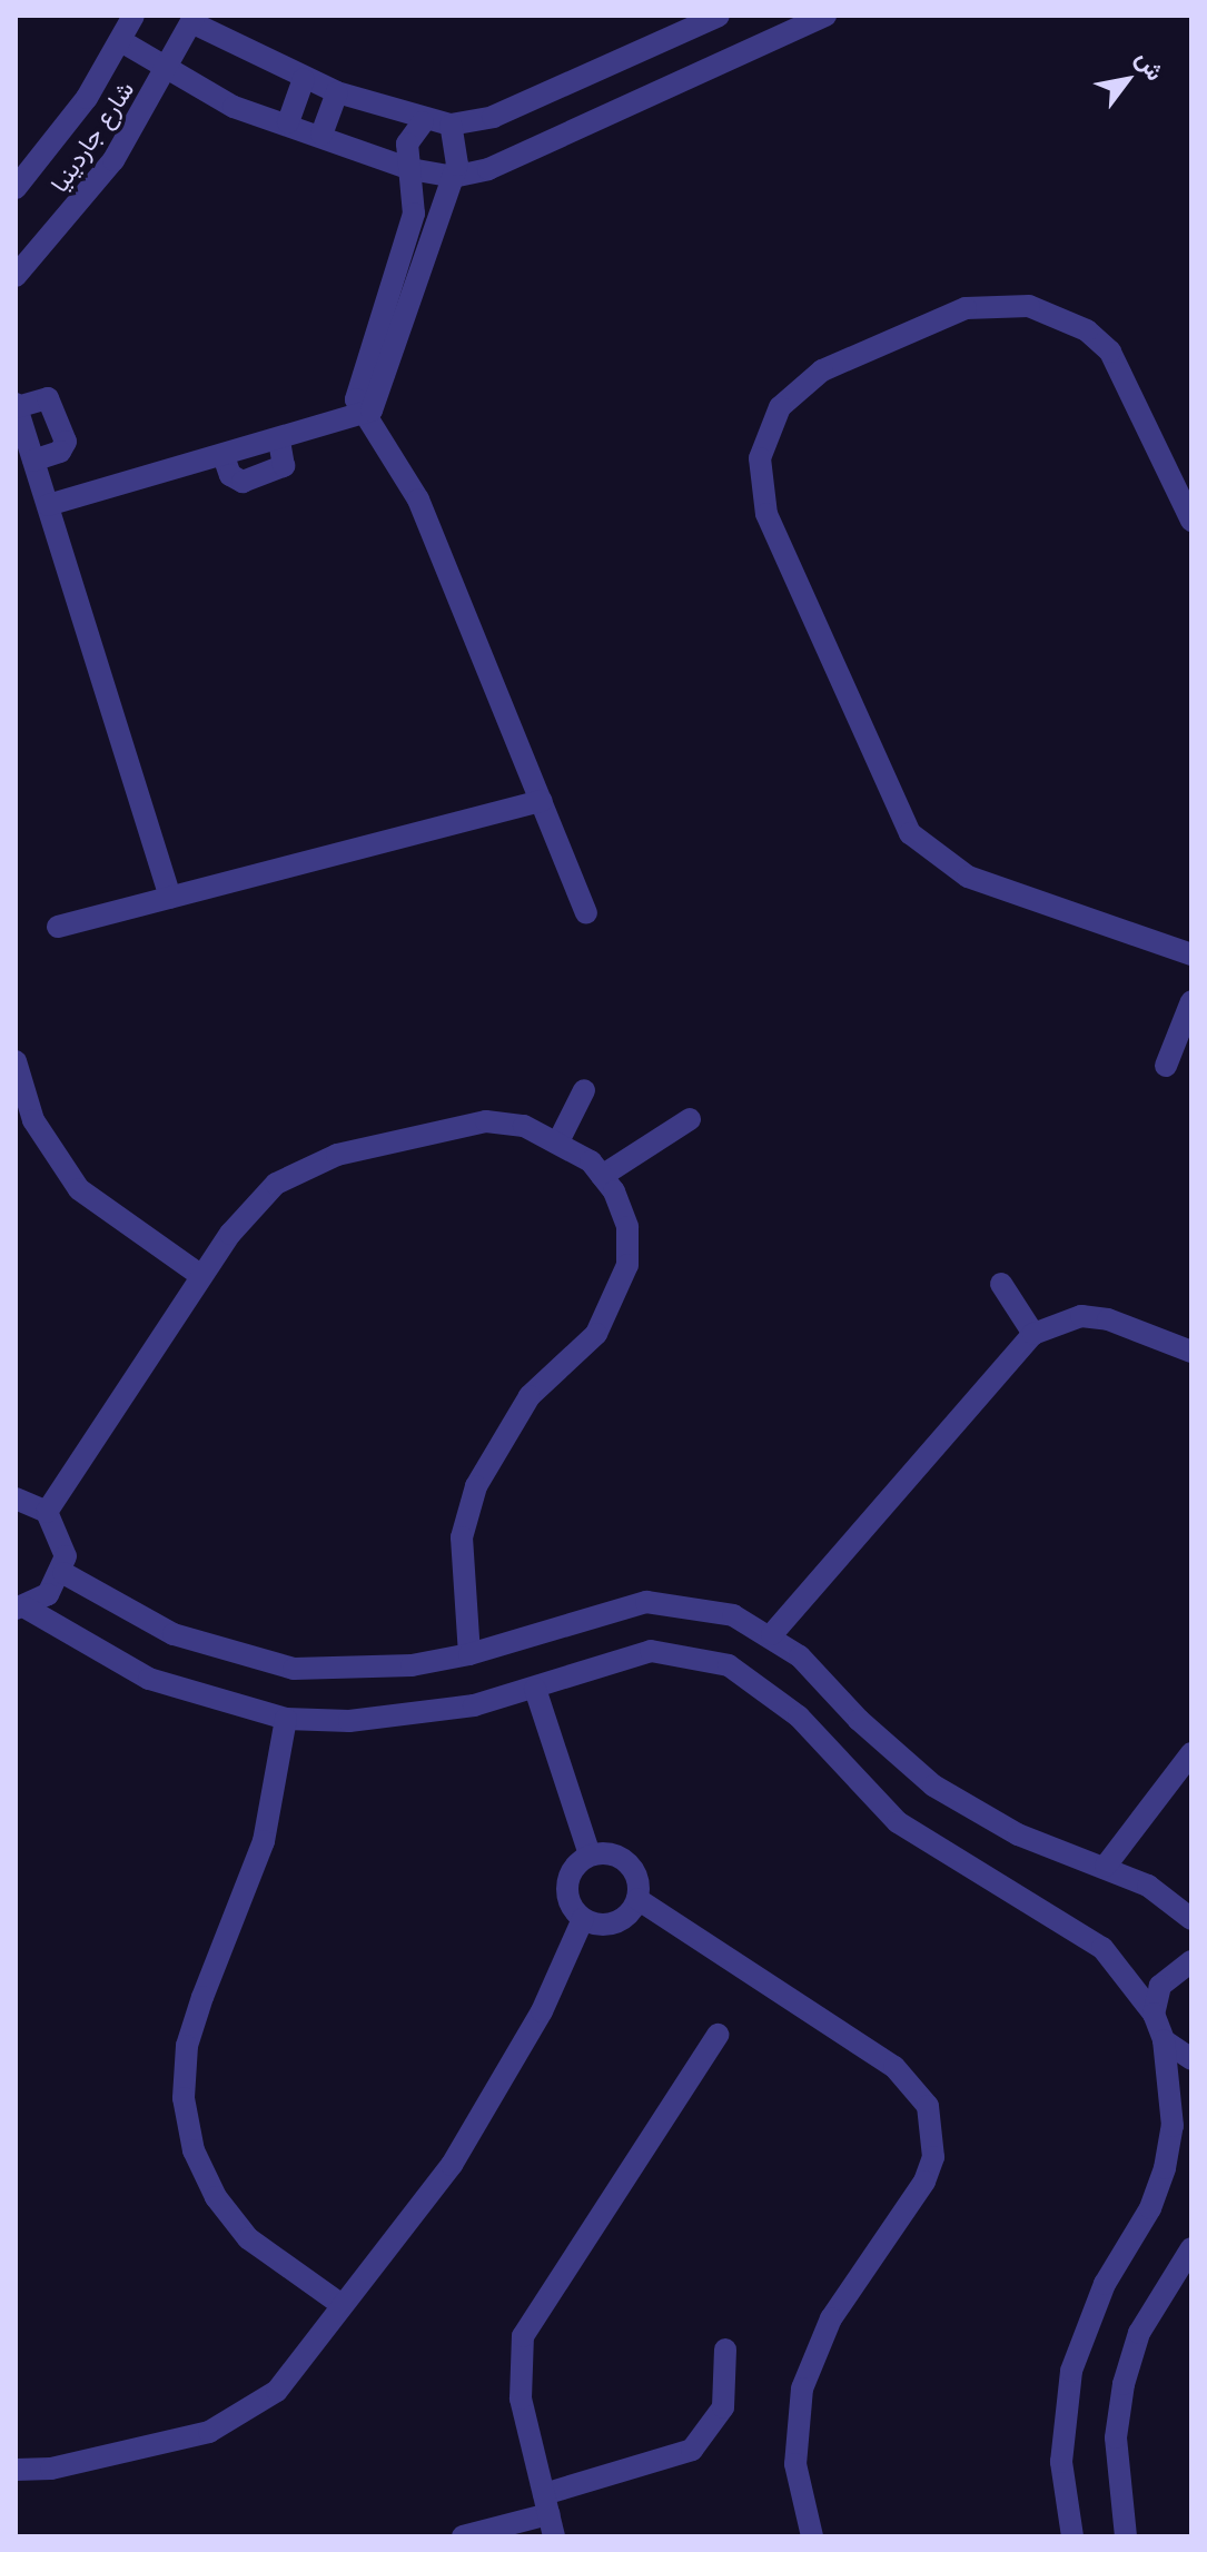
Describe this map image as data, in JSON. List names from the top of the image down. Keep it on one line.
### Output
{"streets":{"street":["شارع جاردينيا"]},"north":"top right"}
